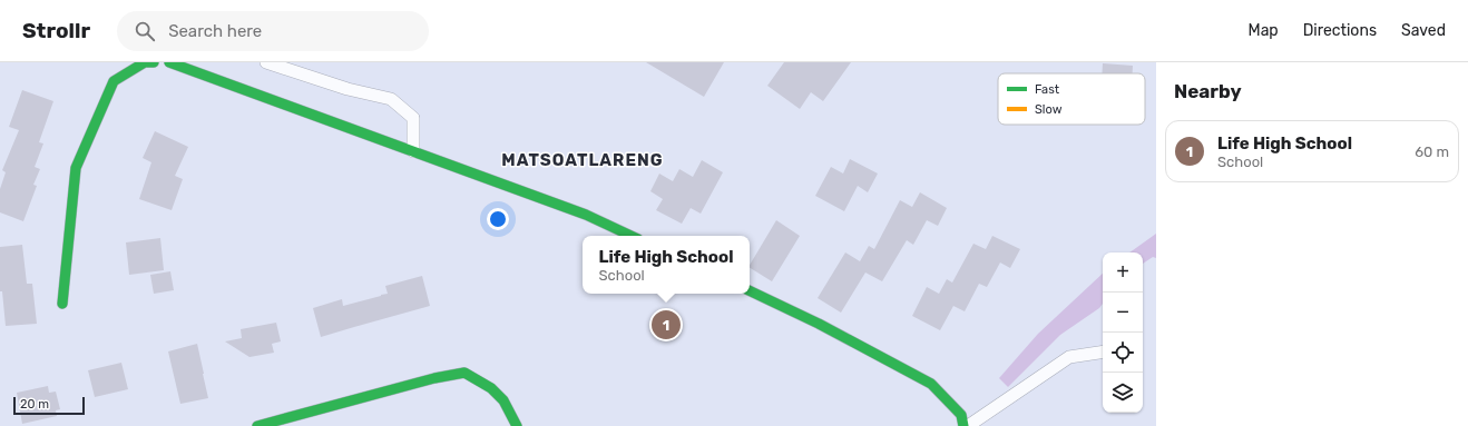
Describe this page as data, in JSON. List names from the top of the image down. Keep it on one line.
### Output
{"districts":["MATSOATLARENG"],"legend":["Fast","Slow"],"scale_bar":"20 m","page":{"header":"Strollr","search":"Search here","nav":["Map","Directions","Saved"],"heading":"Nearby","list":[{"mark":"1","name":"Life High School","note":"School","value":"60 m"}],"popup":["Life High School","School"],"map_buttons":["+","−"],"pins":"1","scale":"20 m"}}
